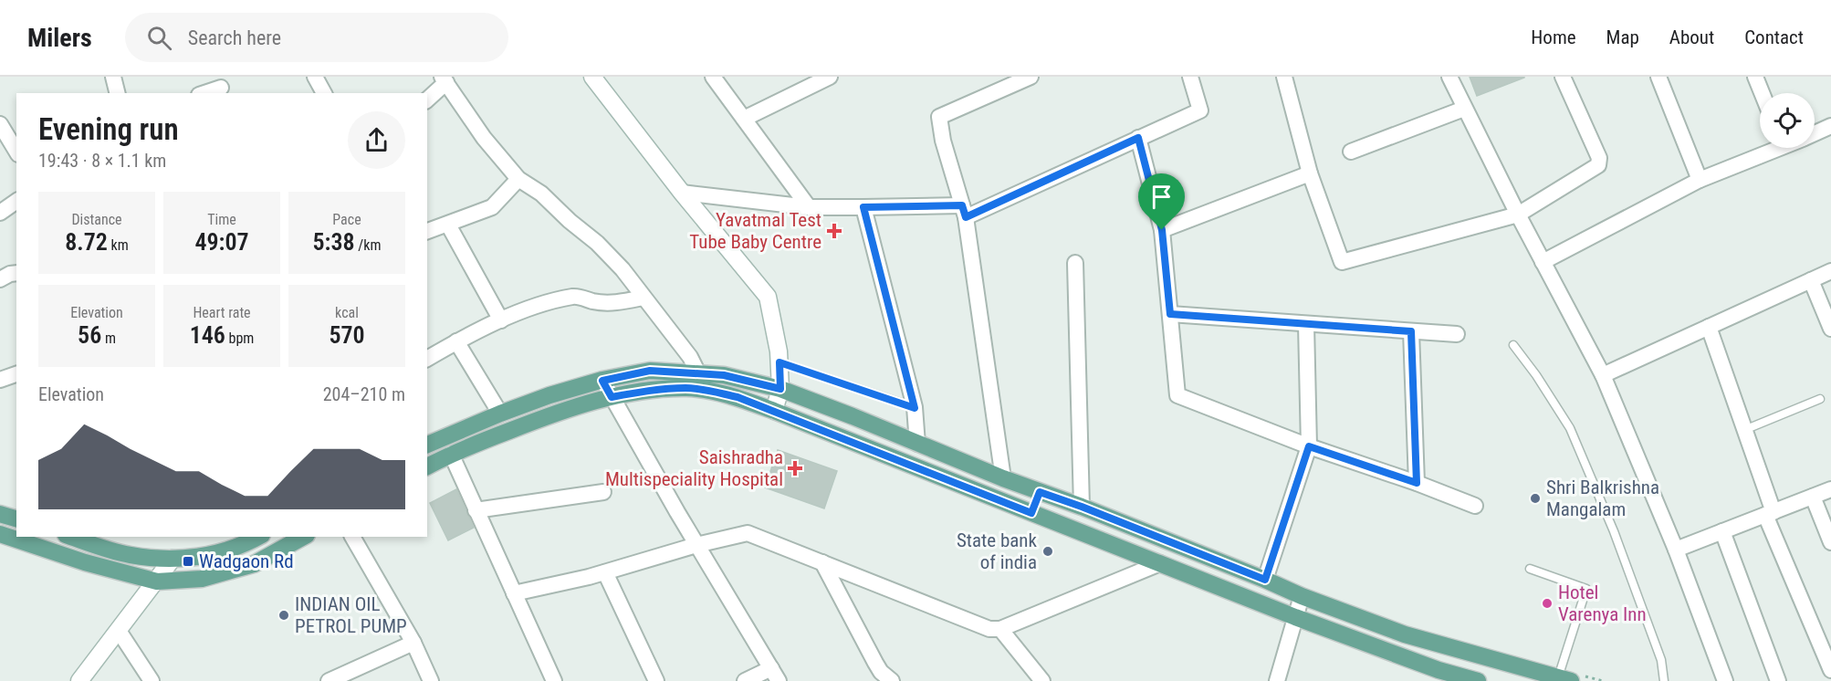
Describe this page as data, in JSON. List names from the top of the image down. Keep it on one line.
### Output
{"places":{"health":["Yavatmal Test Tube Baby Centre","Saishradha Multispeciality Hospital"],"other":["Shri Balkrishna Mangalam","State bank of india","Hotel Varenya Inn","INDIAN OIL PETROL PUMP"],"transit":["Wadgaon Rd"]},"page":{"header":"Milers","search":"Search here","nav":["Home","Map","About","Contact"],"heading":["Evening run","19:43 · 8 × 1.1 km"],"stats":[["Distance","8.72 km"],["Time","49:07"],["Pace","5:38 /km"],["Elevation","56 m"],["Heart rate","146 bpm"],["kcal","570"]],"chart":["Elevation","204–210 m"]}}
